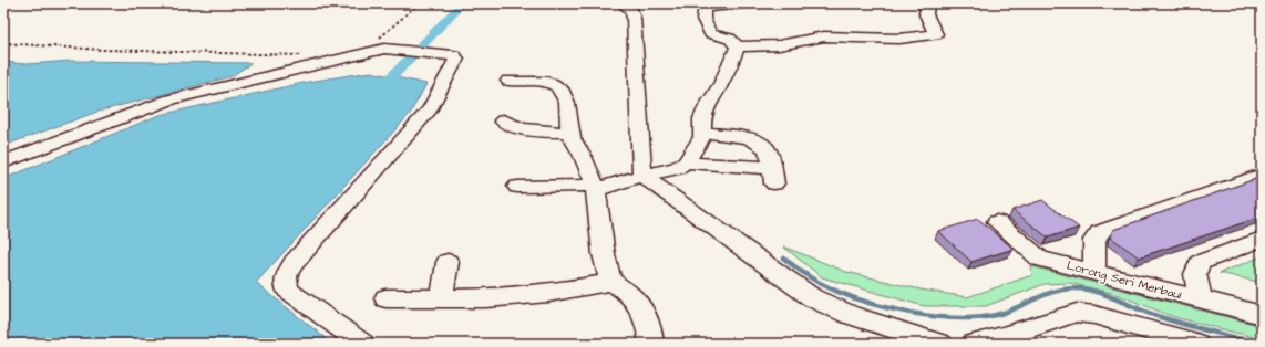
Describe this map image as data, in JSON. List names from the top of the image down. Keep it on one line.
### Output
{"streets":{"street":["Lorong Seri Merbau1"]}}
